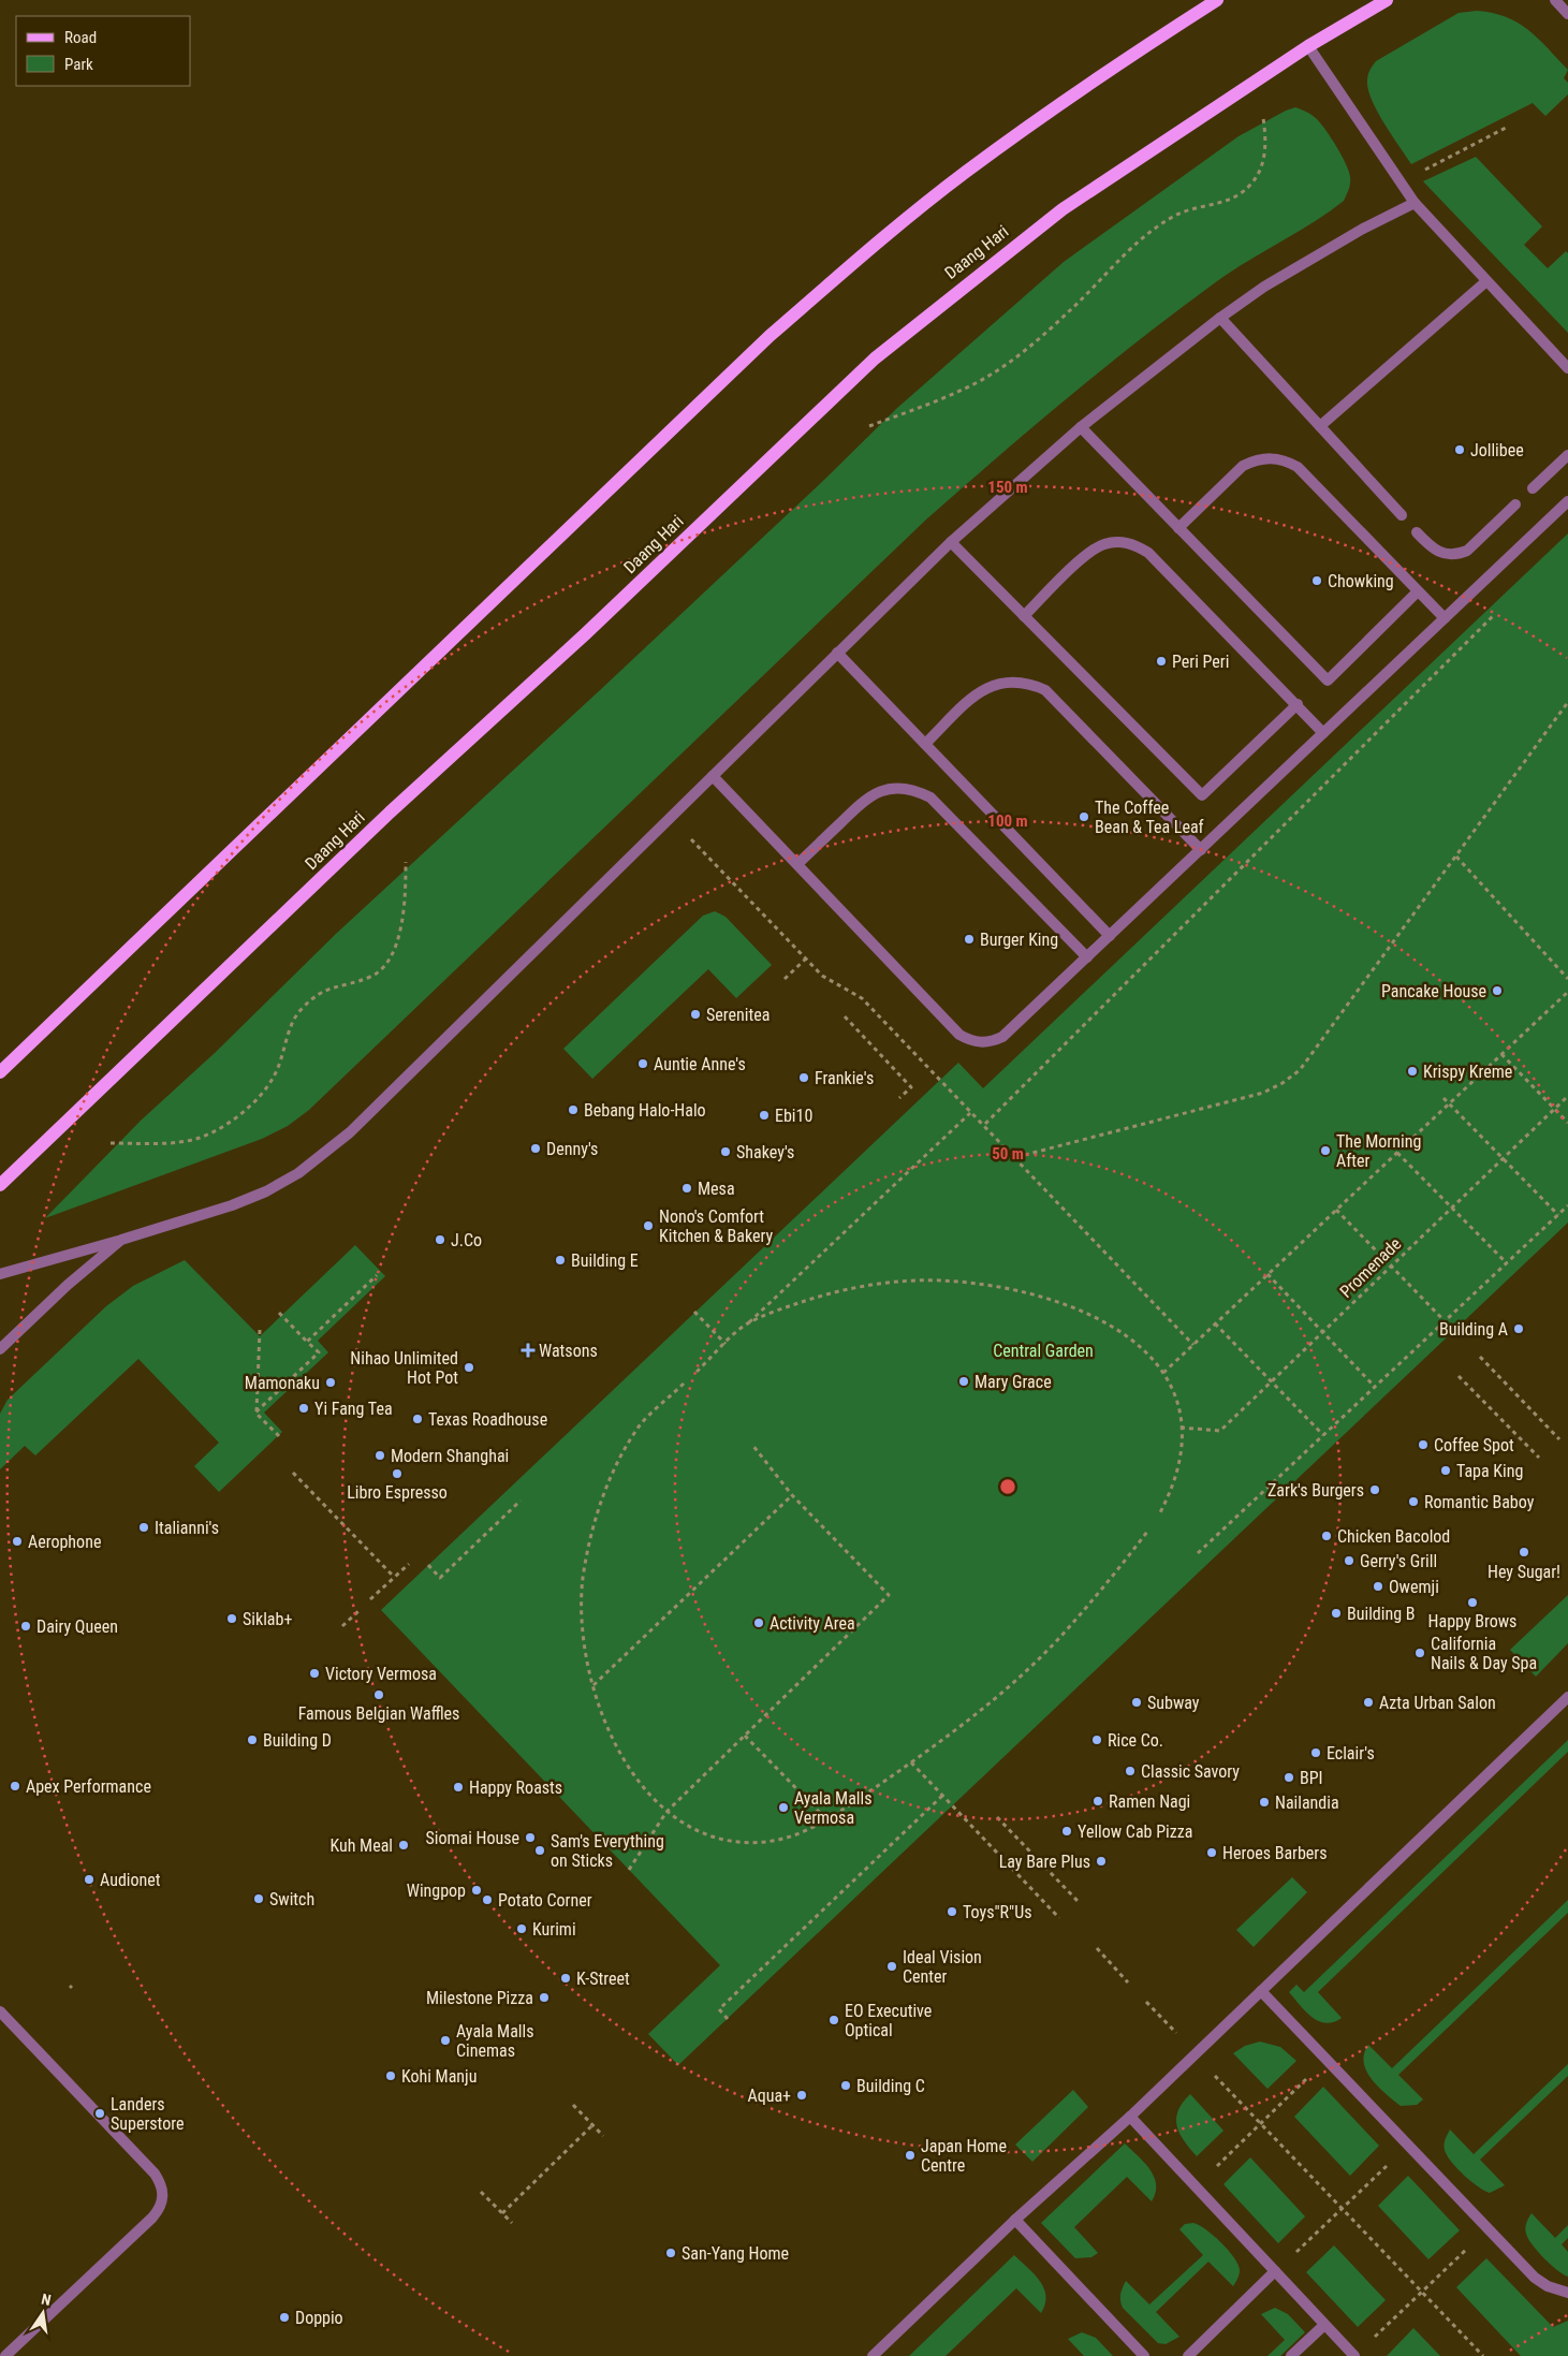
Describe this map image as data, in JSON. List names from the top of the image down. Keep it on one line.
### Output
{"streets":{"main road":["Daang Hari"],"path":["Promenade"]},"parks":["Central Garden"],"places":{"other":["Jollibee","Chowking","Peri Peri","The Coffee Bean & Tea Leaf","Burger King","Pancake House","Serenitea","Auntie Anne's","Krispy Kreme","Frankie's","Bebang Halo-Halo","Ebi10","Denny's","The Morning After","Shakey's","Mesa","Nono's Comfort Kitchen & Bakery","J.Co","Building E","Building A","Nihao Unlimited Hot Pot","Mary Grace","Mamonaku","Yi Fang Tea","Texas Roadhouse","Coffee Spot","Modern Shanghai","Tapa King","Libro Espresso","Zark's Burgers","Romantic Baboy","Italianni's","Chicken Bacolod","Aerophone","Hey Sugar!","Gerry's Grill","Owemji","Happy Brows","Building B","Siklab+","Activity Area","Dairy Queen","California Nails & Day Spa","Victory Vermosa","Famous Belgian Waffles","Subway","Azta Urban Salon","Building D","Rice Co.","Eclair's","Classic Savory","BPI","Apex Performance","Happy Roasts","Ramen Nagi","Nailandia","Ayala Malls Vermosa","Yellow Cab Pizza","Siomai House","Kuh Meal","Sam's Everything on Sticks","Heroes Barbers","Lay Bare Plus","Audionet","Wingpop","Switch","Potato Corner","Toys\"R\"Us","Kurimi","Ideal Vision Center","K-Street","Milestone Pizza","EO Executive Optical","Ayala Malls Cinemas","Kohi Manju","Building C","Aqua+","Landers Superstore","Japan Home Centre","San-Yang Home","Doppio"],"health":["Watsons"]},"legend":["Road","Park"],"north":"top","rings":["150 m","100 m","50 m"]}
